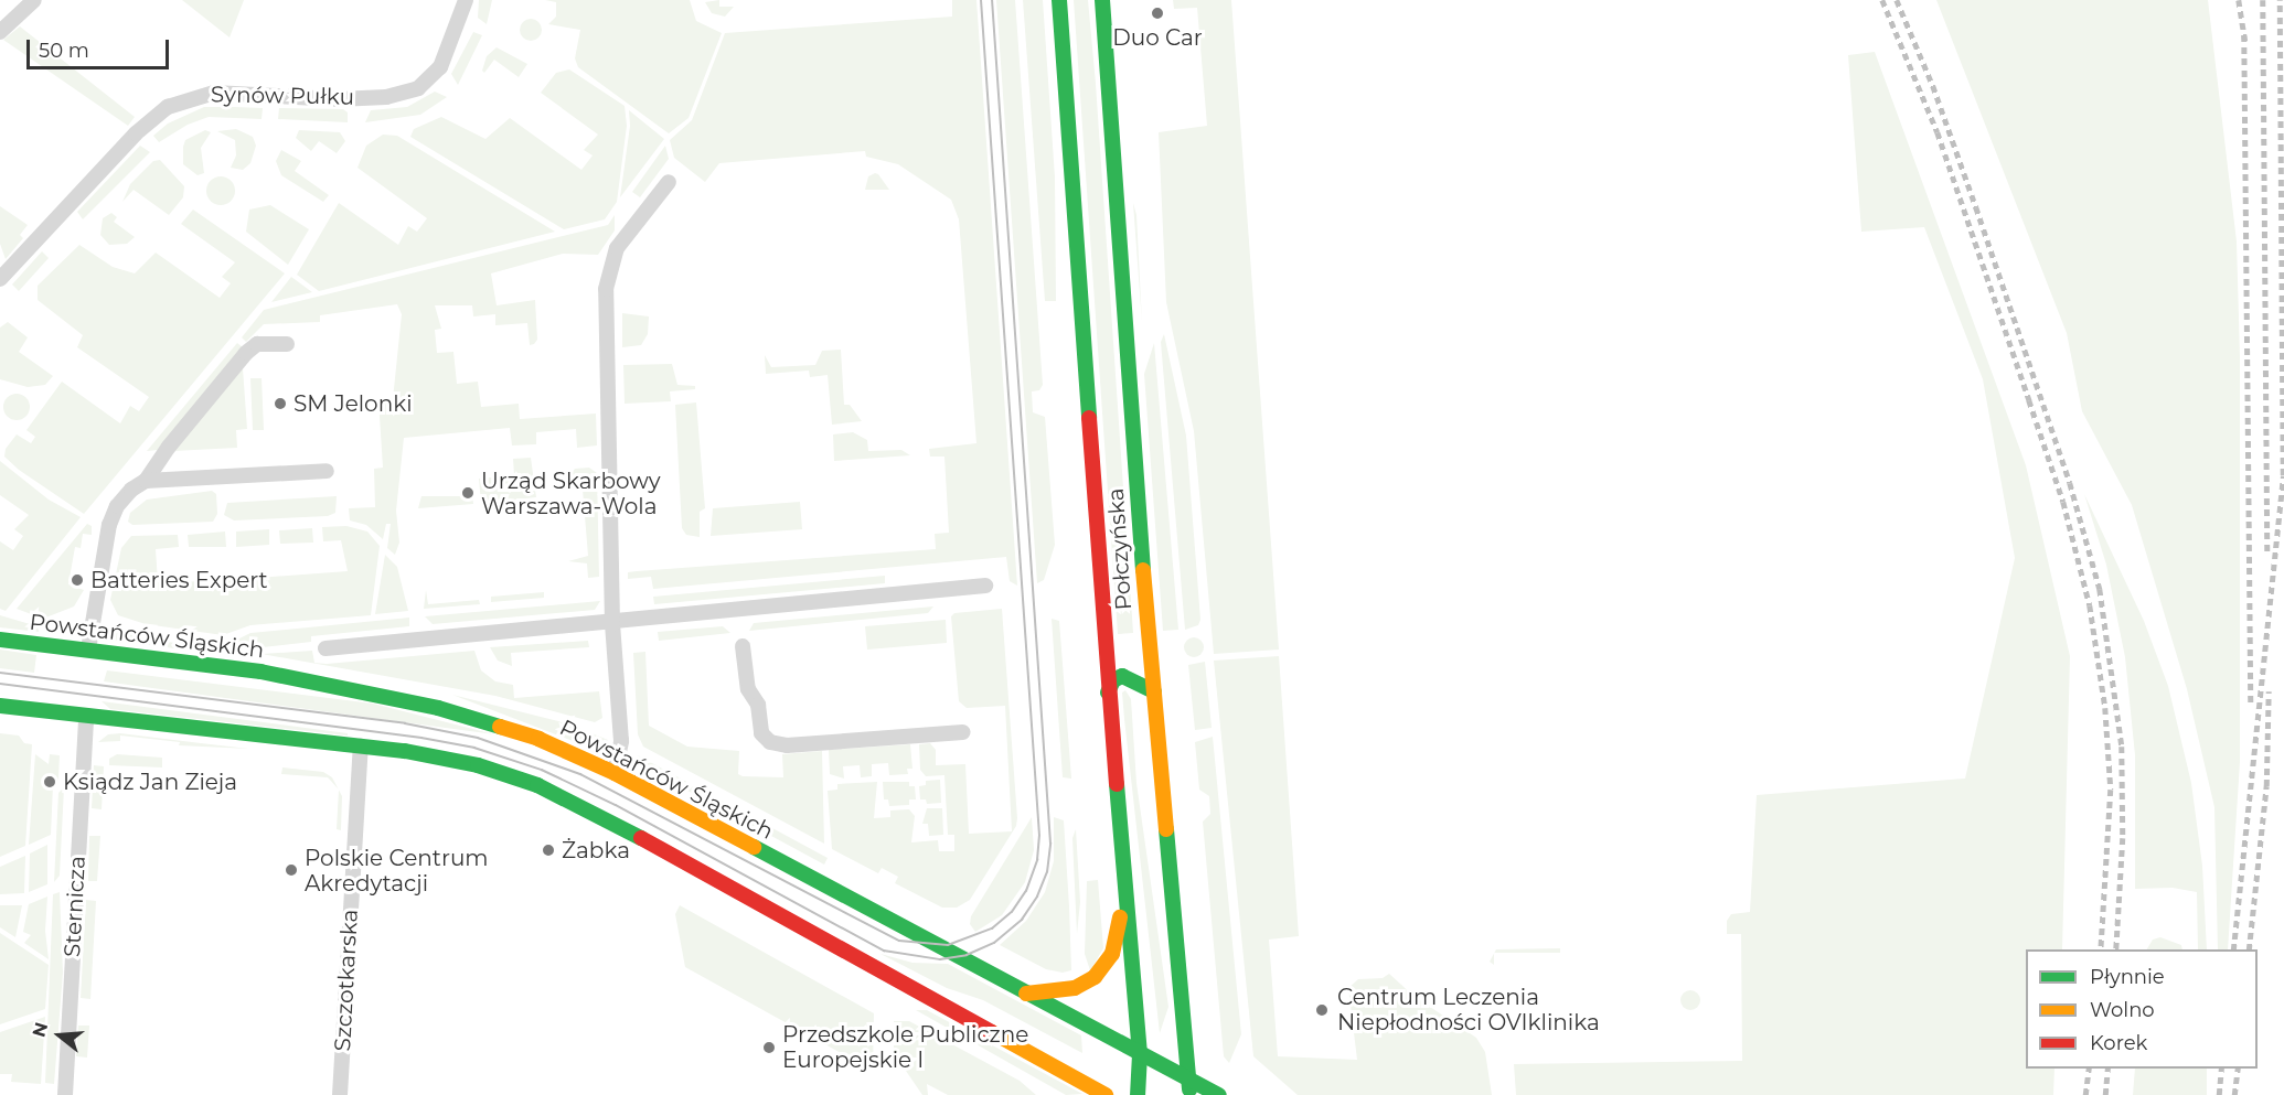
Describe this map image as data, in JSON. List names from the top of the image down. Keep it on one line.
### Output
{"streets":{"main road":["Połczyńska","Powstańców Śląskich"],"street":["Synów Pułku","Sternicza","Szczotkarska"]},"crossings":[["Połczyńska","Powstańców Śląskich"]],"places":["Duo Car","SM Jelonki","Urząd Skarbowy Warszawa-Wola","Batteries Expert","Ksiądz Jan Zieja","Żabka","Polskie Centrum Akredytacji","Centrum Leczenia Niepłodności OVIklinika","Przedszkole Publiczne Europejskie I"],"legend":["Płynnie","Wolno","Korek"],"scale_bar":"50 m","north":"left"}
